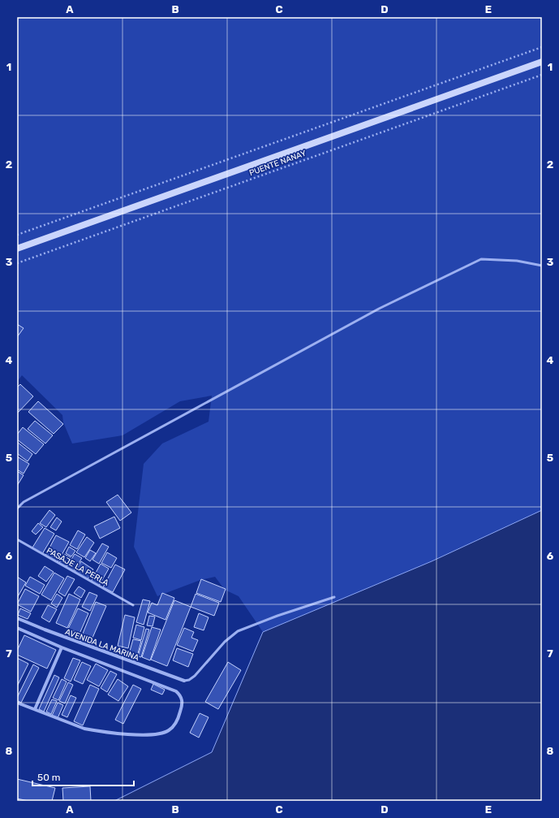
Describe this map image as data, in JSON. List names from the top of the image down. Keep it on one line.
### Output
{"streets":{"street":["AVENIDA LA MARINA"],"lane":["PASAJE LA PERLA"],"path":["PUENTE NANAY"]},"scale_bar":"50 m","grid":{"columns":["A","B","C","D","E"],"rows":["1","2","3","4","5","6","7","8"]}}
